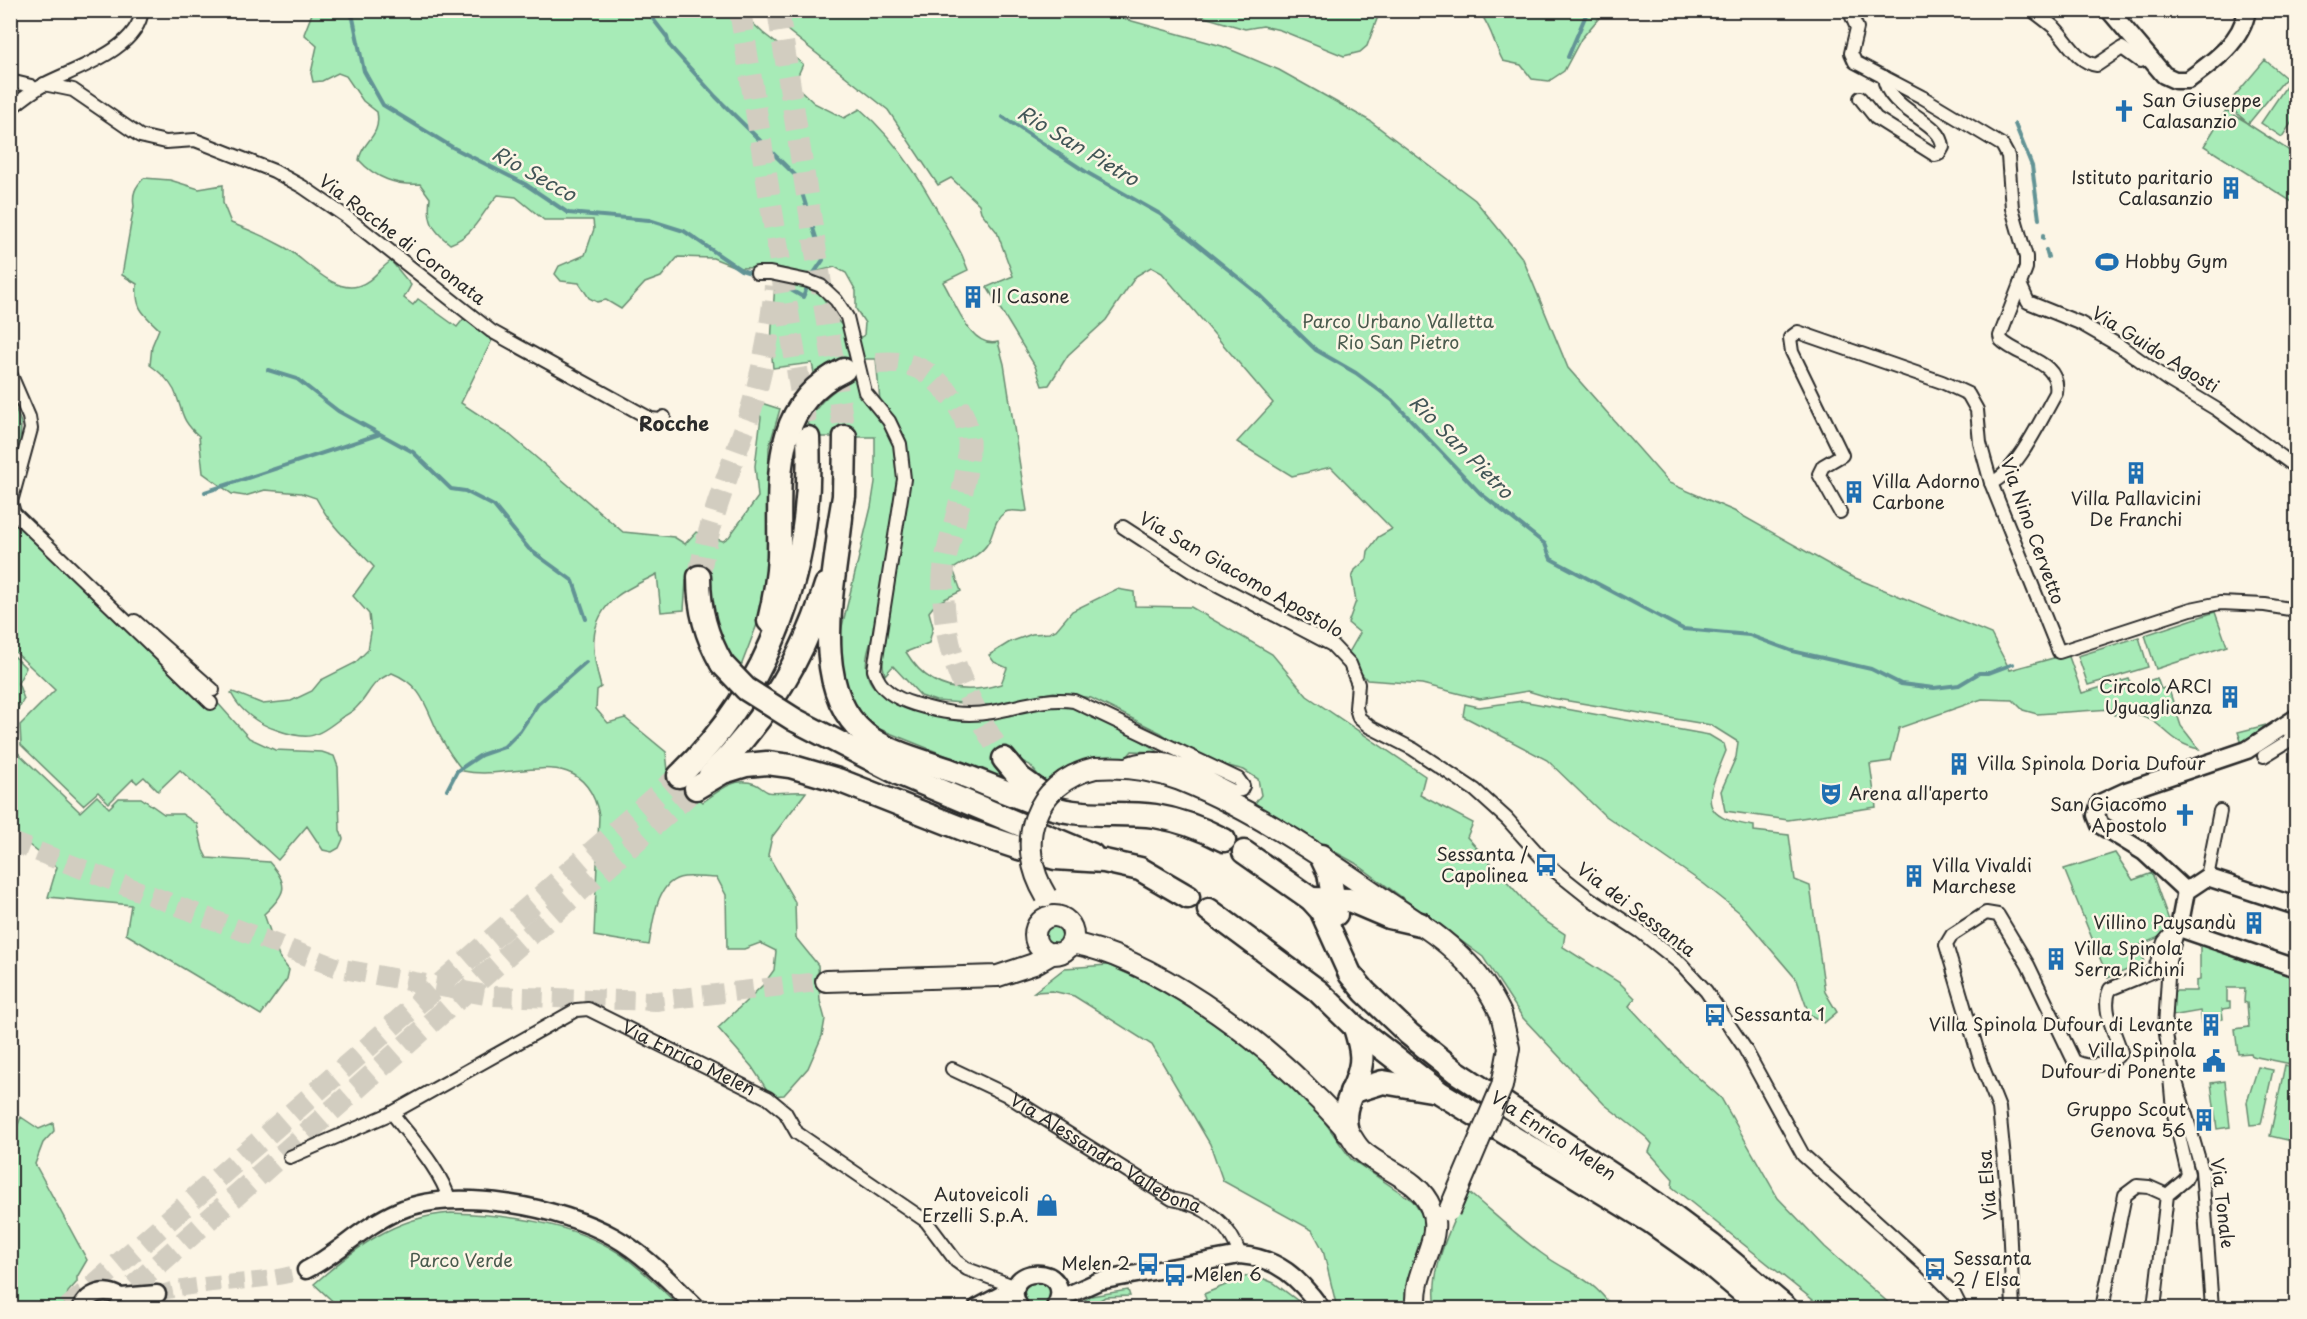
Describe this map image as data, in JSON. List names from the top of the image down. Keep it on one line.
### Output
{"streets":{"highway":["Via Enrico Melen"],"street":["Via Rocche di Coronata","Via Guido Agosti","Via Nino Cervetto","Via San Giacomo Apostolo","Via dei Sessanta","Via Alessandro Vallebona","Via Elsa","Via Tonale"]},"crossings":[["Via San Giacomo Apostolo","Via dei Sessanta"],["Via Elsa","Via Tonale"]],"districts":["Rocche"],"water":["Rio San Pietro","Rio Secco"],"parks":["Parco Urbano Valletta Rio San Pietro","Parco Verde"],"places":{"church":["San Giuseppe Calasanzio","San Giacomo Apostolo"],"building":["Istituto paritario Calasanzio","Il Casone","Villa Pallavicini De Franchi","Villa Adorno Carbone","Circolo ARCI Uguaglianza","Villa Spinola Doria Dufour","Villa Vivaldi Marchese","Villino Paysandù","Villa Spinola Serra Richini","Villa Spinola Dufour di Levante","Gruppo Scout Genova 56"],"sports":["Hobby Gym"],"theatre":["Arena all'aperto"],"bus stop":["Sessanta / Capolinea","Sessanta 1","Melen 2","Sessanta 2 / Elsa","Melen 6"],"public building":["Villa Spinola Dufour di Ponente"],"shop":["Autoveicoli Erzelli S.p.A."]}}
